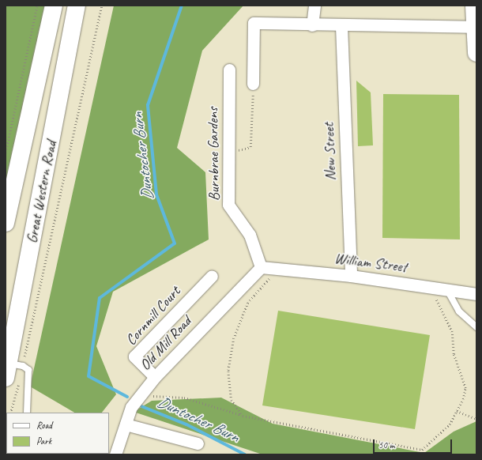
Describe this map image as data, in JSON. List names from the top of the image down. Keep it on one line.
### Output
{"streets":{"main road":["Great Western Road"],"street":["New Street","Burnbrae Gardens","William Street","Cornmill Court","Old Mill Road"]},"crossings":[["New Street","William Street"],["Burnbrae Gardens","William Street"],["Burnbrae Gardens","Old Mill Road"],["William Street","Old Mill Road"],["Cornmill Court","Old Mill Road"]],"water":["Duntocher Burn"],"legend":["Road","Park"],"scale_bar":"50 m"}
